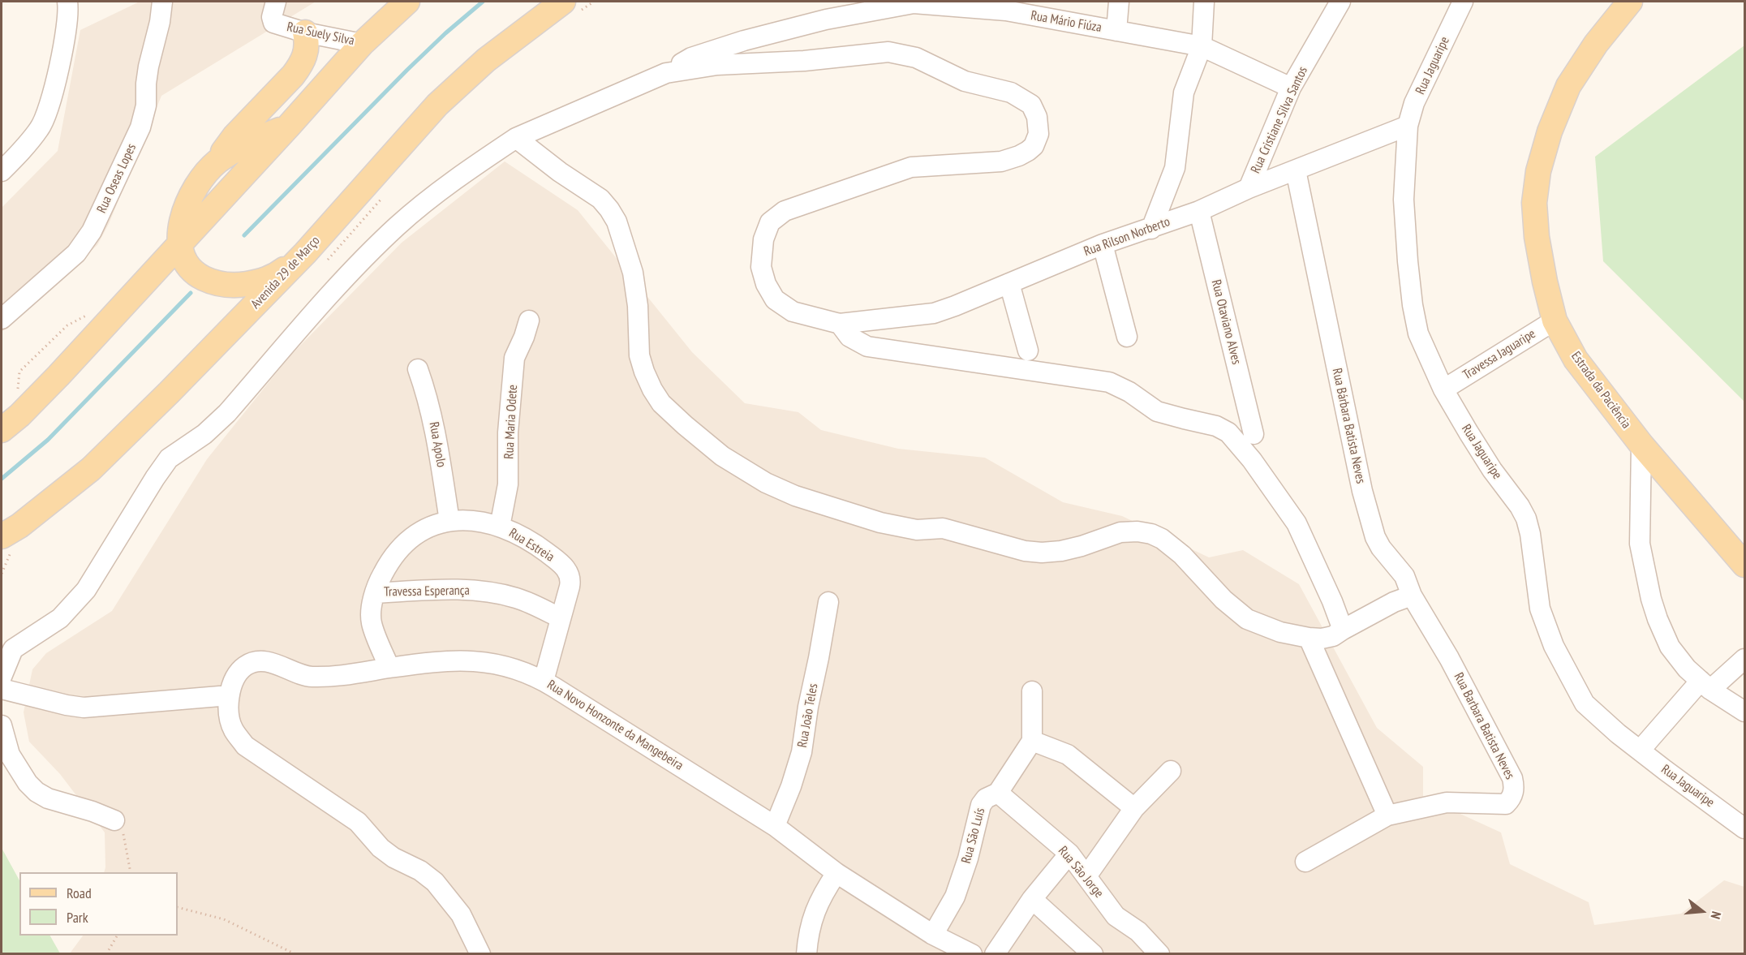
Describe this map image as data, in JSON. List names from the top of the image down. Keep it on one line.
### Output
{"streets":{"main road":["Avenida 29 de Março","Estrada da Paciência"],"street":["Rua Mário Fiúza","Rua Suely Silva","Rua Jaguaripe","Rua Cristiane Silva Santos","Rua Oseas Lopes","Rua Rilson Norberto","Rua Otaviano Alves","Travessa Jaguaripe","Rua Maria Odete","Rua Bárbara Batista Neves","Rua Apolo","Rua Estreia","Travessa Esperança","Rua João Teles","Rua Novo Honzonte da Mangebeira","Rua Barbara Batista Neves","Rua São Luís","Rua São Jorge"]},"crossings":[["Rua Mário Fiúza","Rua Cristiane Silva Santos"],["Rua Jaguaripe","Rua Rilson Norberto"],["Rua Jaguaripe","Travessa Jaguaripe"],["Rua Cristiane Silva Santos","Rua Rilson Norberto"],["Rua Rilson Norberto","Rua Otaviano Alves"],["Rua Rilson Norberto","Rua Bárbara Batista Neves"],["Travessa Jaguaripe","Estrada da Paciência"],["Rua Maria Odete","Rua Estreia"],["Rua Bárbara Batista Neves","Rua Barbara Batista Neves"],["Rua Apolo","Rua Estreia"],["Rua Estreia","Travessa Esperança"],["Rua Estreia","Rua Novo Honzonte da Mangebeira"],["Rua João Teles","Rua Novo Honzonte da Mangebeira"],["Rua Novo Honzonte da Mangebeira","Rua São Luís"],["Rua São Luís","Rua São Jorge"]],"legend":["Road","Park"],"north":"right"}
